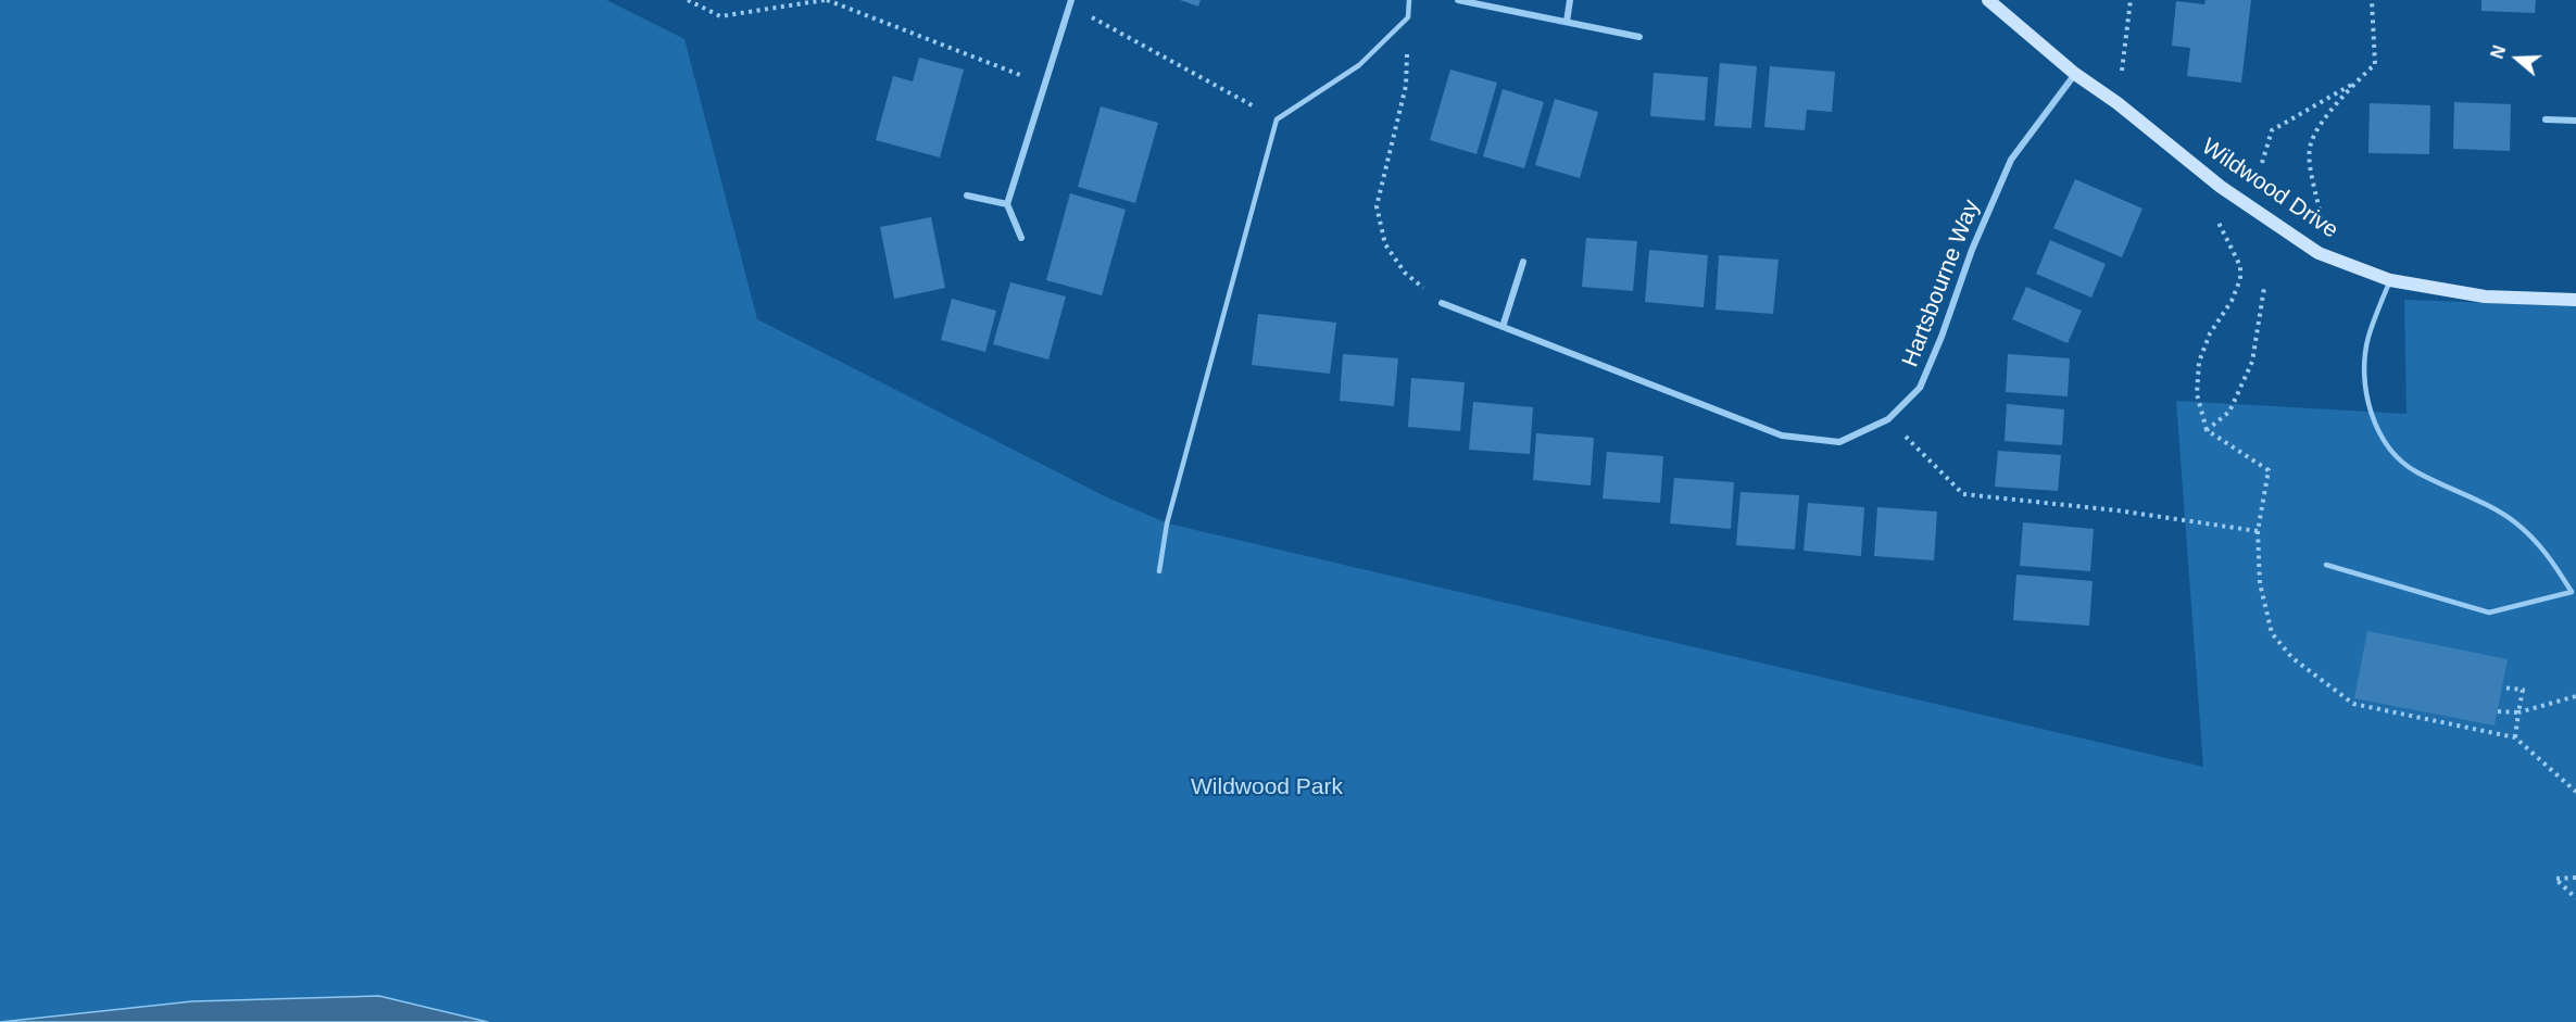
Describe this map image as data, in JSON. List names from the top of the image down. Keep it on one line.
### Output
{"streets":{"street":["Wildwood Drive","Hartsbourne Way"]},"crossings":[["Wildwood Drive","Hartsbourne Way"]],"parks":["Wildwood Park"],"north":"left"}
